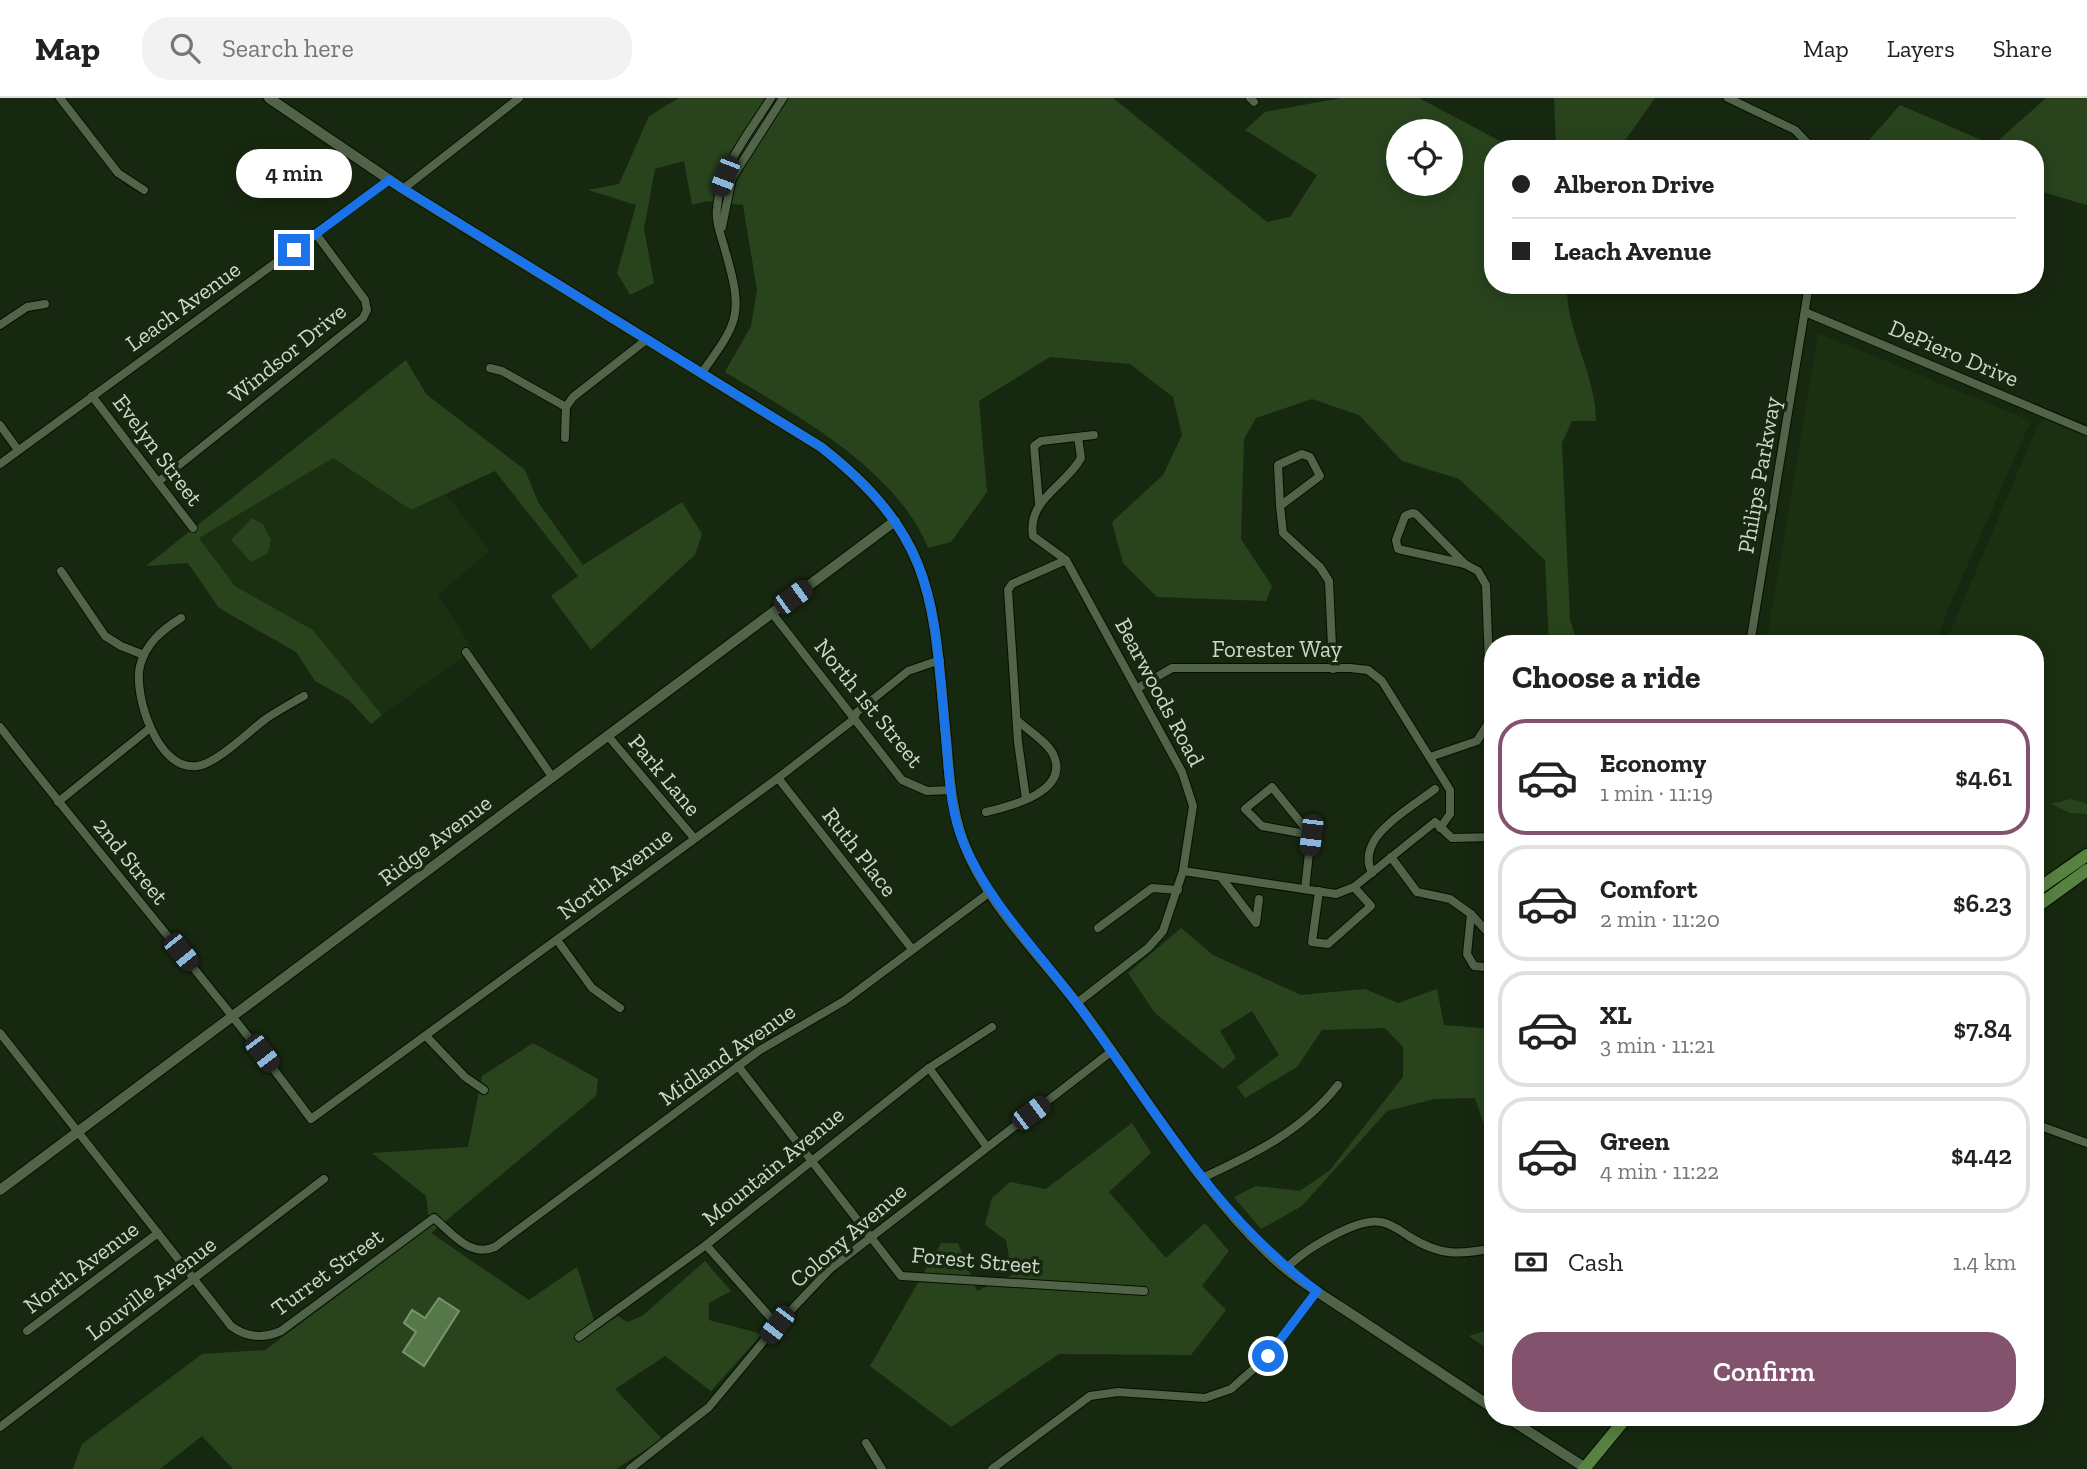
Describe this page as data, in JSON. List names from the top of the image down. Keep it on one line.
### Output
{"streets":{"street":["Leach Avenue","Windsor Drive","DePiero Drive","Evelyn Street","Philips Parkway","Forester Way","Bearwoods Road","North 1st Street","Park Lane","Ridge Avenue","Ruth Place","2nd Street","North Avenue","Midland Avenue","Mountain Avenue","Colony Avenue","Forest Street","Turret Street","Louville Avenue"]},"crossings":[["Leach Avenue","Windsor Drive"],["Leach Avenue","Evelyn Street"],["Windsor Drive","Evelyn Street"],["DePiero Drive","Philips Parkway"],["Forester Way","Bearwoods Road"],["North 1st Street","Ridge Avenue"],["North 1st Street","North Avenue"],["Park Lane","Ridge Avenue"],["Park Lane","North Avenue"],["Ridge Avenue","2nd Street"],["Ruth Place","North Avenue"],["Ruth Place","Midland Avenue"],["2nd Street","North Avenue"],["Midland Avenue","Forest Street"],["Midland Avenue","Turret Street"],["Mountain Avenue","Forest Street"],["Colony Avenue","Forest Street"],["Turret Street","Louville Avenue"]],"page":{"header":"Map","search":"Search here","nav":["Map","Layers","Share"],"banner":["Alberon Drive","Leach Avenue"],"bubble":"4 min","heading":"Choose a ride","list":[{"name":"Economy","note":"1 min · 11:19","value":"$4.61"},{"name":"Comfort","note":"2 min · 11:20","value":"$6.23"},{"name":"XL","note":"3 min · 11:21","value":"$7.84"},{"name":"Green","note":"4 min · 11:22","value":"$4.42"}],"pay":["Cash","1.4 km"],"buttons":"Confirm"}}
